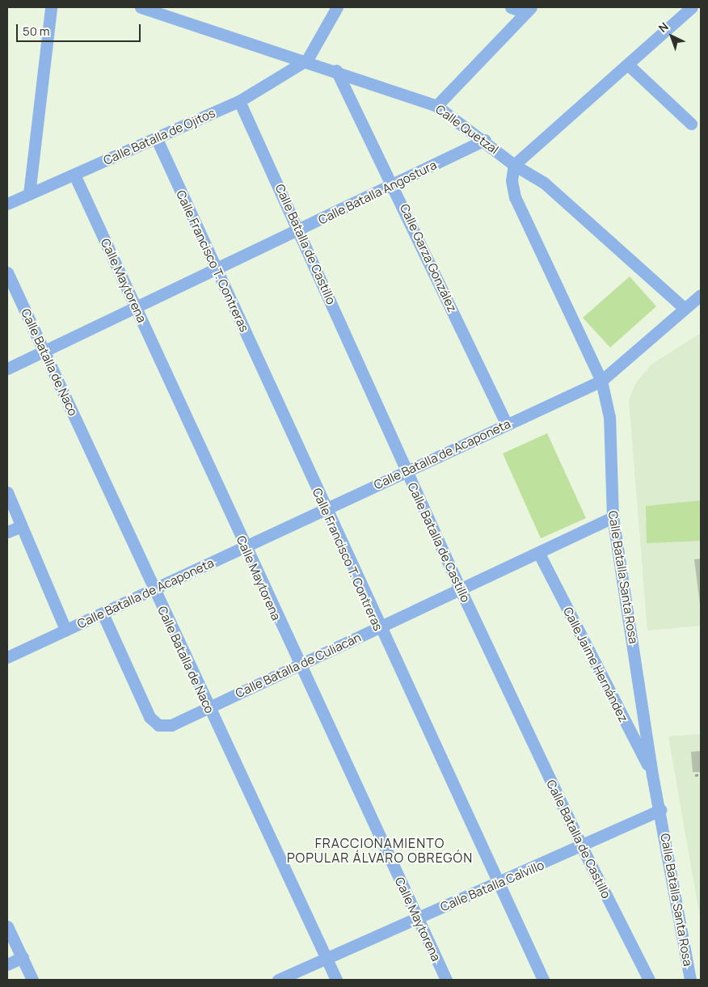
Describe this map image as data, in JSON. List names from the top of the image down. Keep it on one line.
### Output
{"streets":{"street":["Calle Quetzal","Calle Batalla de Ojitos","Calle Batalla Angostura","Calle Batalla de Castillo","Calle Garza González","Calle Francisco T. Contreras","Calle Maytorena","Calle Batalla de Naco","Calle Batalla de Acaponeta","Calle Batalla Santa Rosa","Calle Jaime Hernández","Calle Batalla de Culiacán","Calle Batalla Calvillo"]},"crossings":[["Calle Quetzal","Calle Batalla de Ojitos"],["Calle Quetzal","Calle Batalla Angostura"],["Calle Quetzal","Calle Garza González"],["Calle Quetzal","Calle Batalla de Acaponeta"],["Calle Quetzal","Calle Batalla Santa Rosa"],["Calle Batalla de Ojitos","Calle Batalla de Castillo"],["Calle Batalla de Ojitos","Calle Francisco T. Contreras"],["Calle Batalla de Ojitos","Calle Maytorena"],["Calle Batalla Angostura","Calle Batalla de Castillo"],["Calle Batalla Angostura","Calle Garza González"],["Calle Batalla Angostura","Calle Francisco T. Contreras"],["Calle Batalla Angostura","Calle Maytorena"],["Calle Batalla Angostura","Calle Batalla de Naco"],["Calle Batalla de Castillo","Calle Batalla de Acaponeta"],["Calle Batalla de Castillo","Calle Batalla de Culiacán"],["Calle Batalla de Castillo","Calle Batalla Calvillo"],["Calle Garza González","Calle Batalla de Acaponeta"],["Calle Francisco T. Contreras","Calle Batalla de Acaponeta"],["Calle Francisco T. Contreras","Calle Batalla de Culiacán"],["Calle Francisco T. Contreras","Calle Batalla Calvillo"],["Calle Maytorena","Calle Batalla de Acaponeta"],["Calle Maytorena","Calle Batalla de Culiacán"],["Calle Maytorena","Calle Batalla Calvillo"],["Calle Batalla de Naco","Calle Batalla de Acaponeta"],["Calle Batalla de Naco","Calle Batalla de Culiacán"],["Calle Batalla de Naco","Calle Batalla Calvillo"],["Calle Batalla de Acaponeta","Calle Batalla Santa Rosa"],["Calle Batalla de Acaponeta","Calle Batalla de Culiacán"],["Calle Batalla Santa Rosa","Calle Jaime Hernández"],["Calle Batalla Santa Rosa","Calle Batalla de Culiacán"],["Calle Batalla Santa Rosa","Calle Batalla Calvillo"],["Calle Jaime Hernández","Calle Batalla de Culiacán"]],"districts":["FRACCIONAMIENTO POPULAR ÁLVARO OBREGÓN"],"scale_bar":"50 m","north":"top left"}
